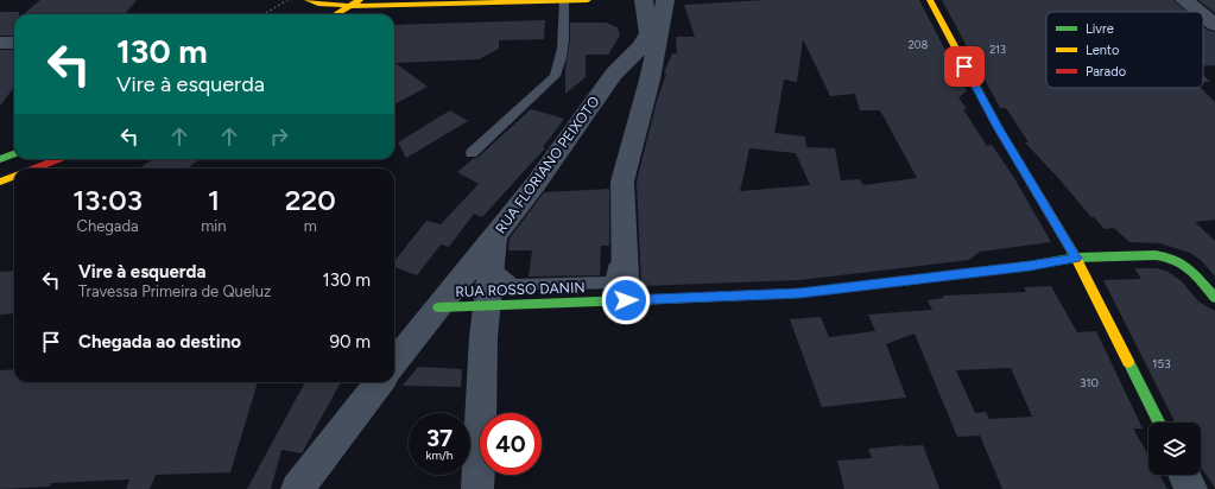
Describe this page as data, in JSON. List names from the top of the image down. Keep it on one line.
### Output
{"streets":{"street":["RUA FLORIANO PEIXOTO","RUA ROSSO DANIN"]},"crossings":[["RUA FLORIANO PEIXOTO","RUA ROSSO DANIN"]],"house_numbers":["208","213","153","310"],"legend":["Livre","Lento","Parado"],"page":{"turn":["130 m","Vire à esquerda"],"eta":["13:03","Chegada","1","min","220","m"],"list":[{"name":"Vire à esquerda","note":"Travessa Primeira de Queluz","value":"130 m"},{"name":"Chegada ao destino","value":"90 m"}],"speed":"37 km/h","limit":"40"}}
